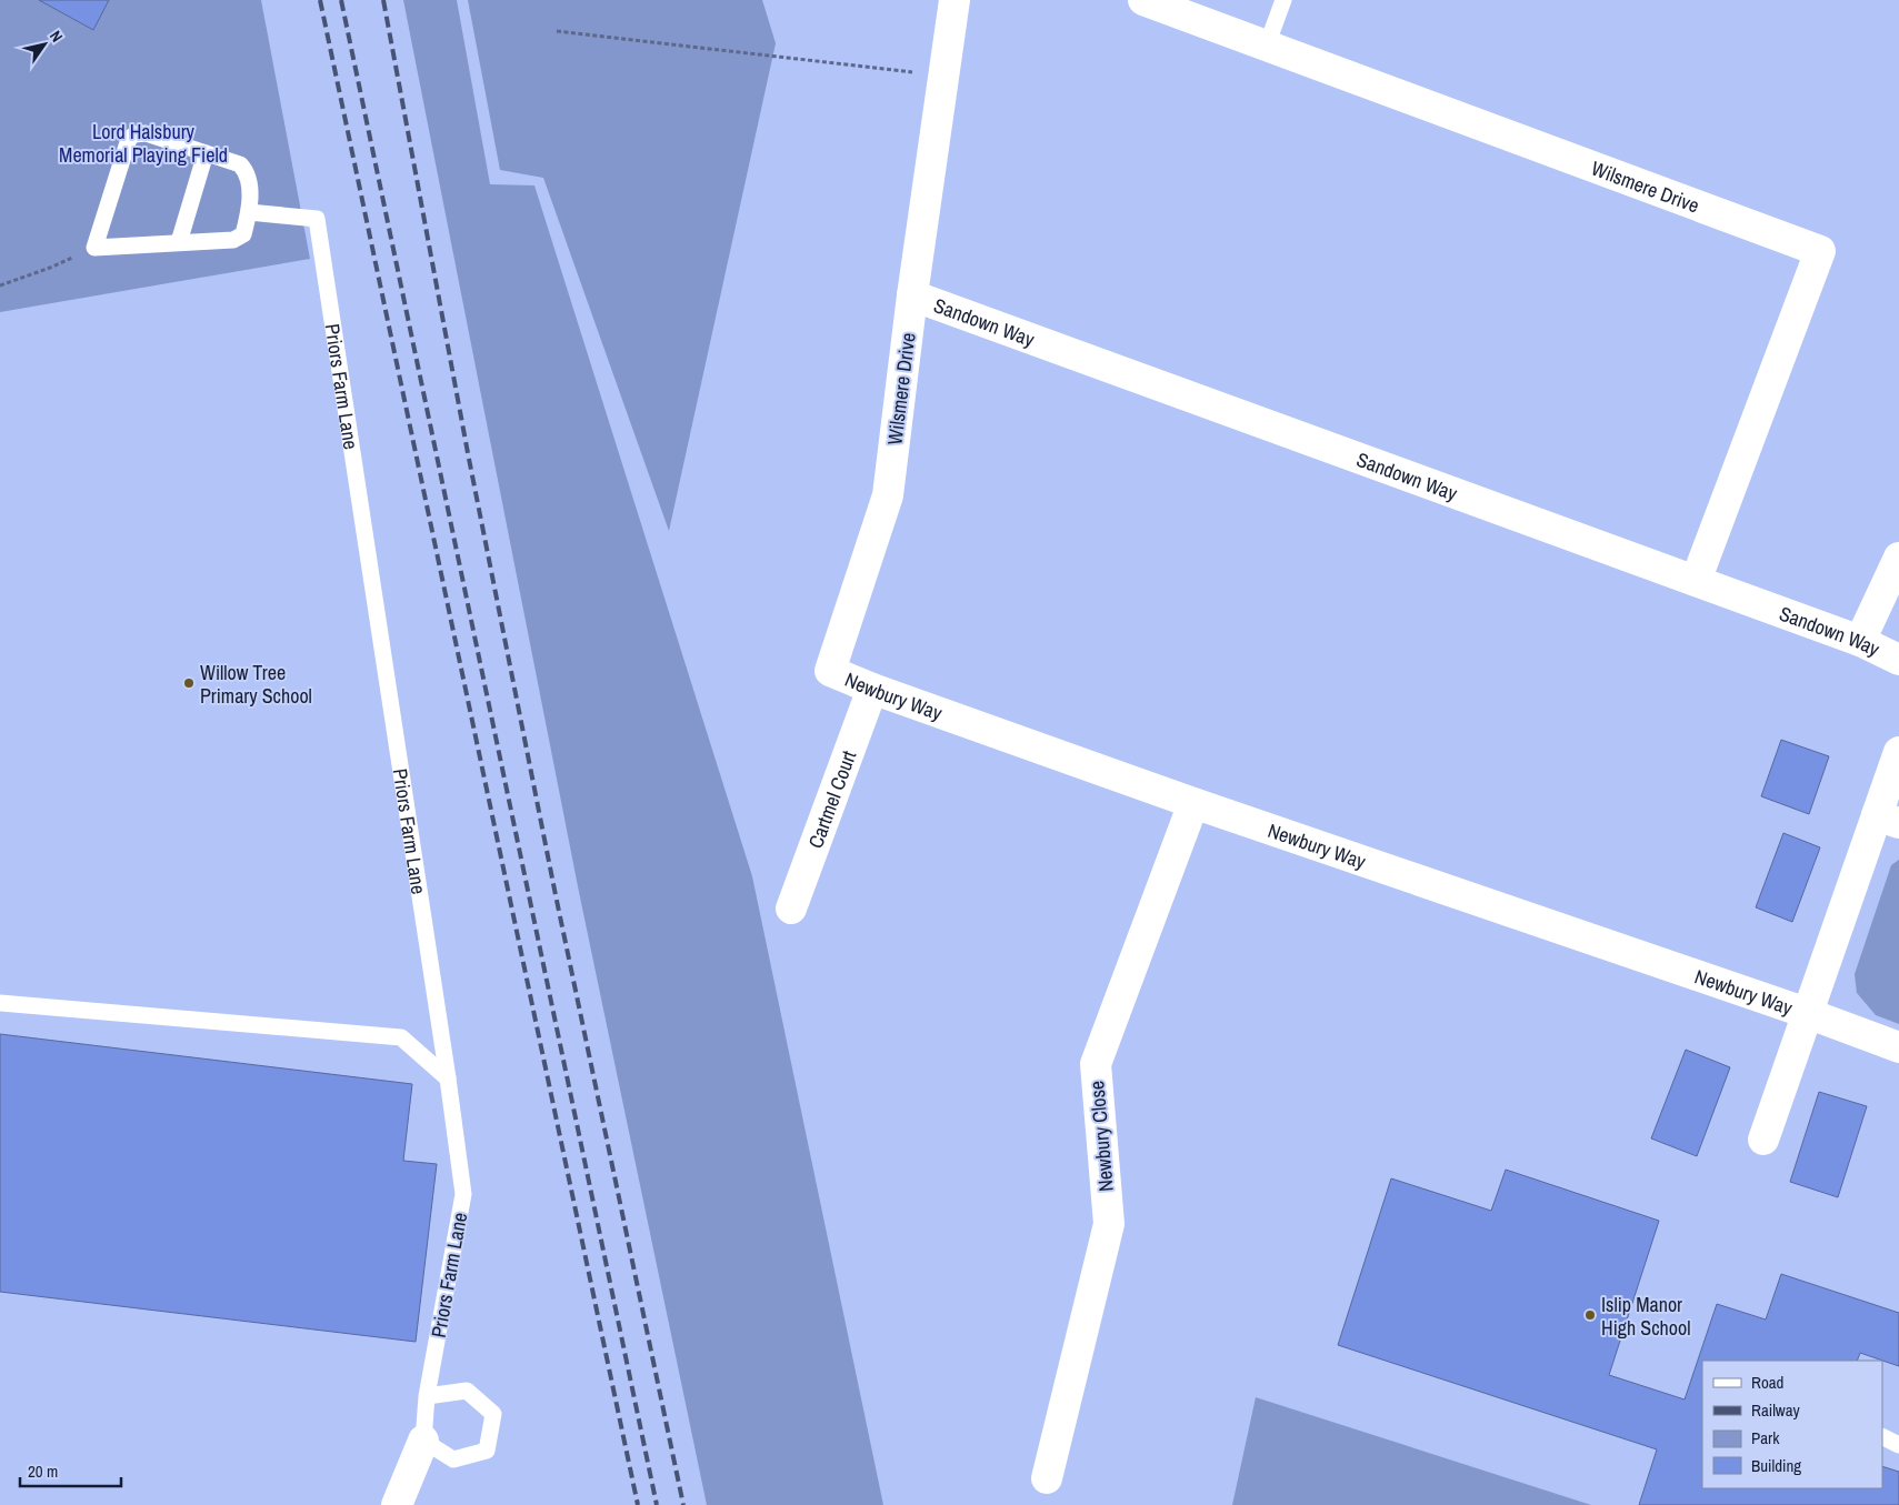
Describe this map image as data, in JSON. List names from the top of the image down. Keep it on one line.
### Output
{"streets":{"street":["Wilsmere Drive","Sandown Way","Priors Farm Lane","Newbury Way","Cartmel Court","Newbury Close"]},"crossings":[["Wilsmere Drive","Sandown Way"],["Wilsmere Drive","Newbury Way"],["Newbury Way","Cartmel Court"],["Newbury Way","Newbury Close"]],"parks":["Lord Halsbury Memorial Playing Field"],"places":["Willow Tree Primary School","Islip Manor High School"],"legend":["Road","Railway","Park","Building"],"scale_bar":"20 m","north":"top right"}
